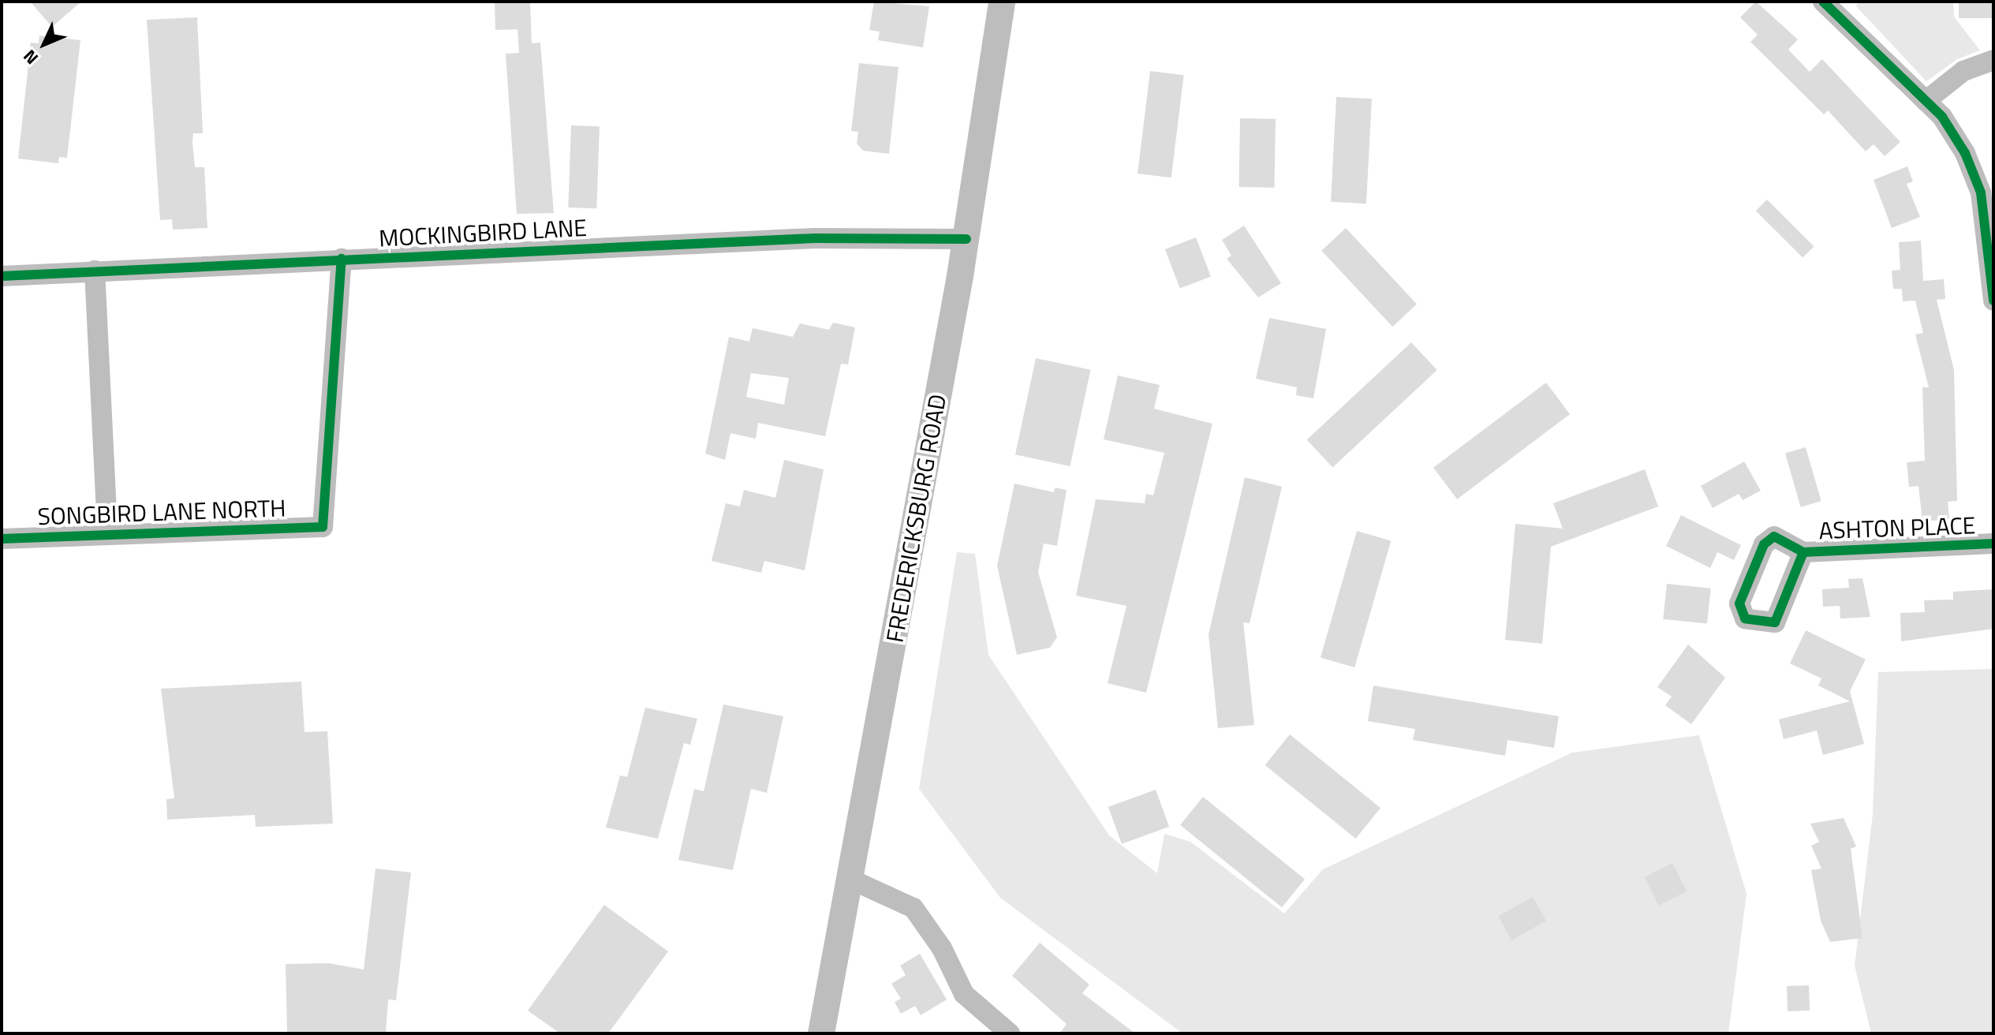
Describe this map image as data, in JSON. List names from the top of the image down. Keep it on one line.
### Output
{"streets":{"main road":["FREDERICKSBURG ROAD"],"street":["MOCKINGBIRD LANE","SONGBIRD LANE NORTH","ASHTON PLACE"]},"crossings":[["MOCKINGBIRD LANE","SONGBIRD LANE NORTH"],["MOCKINGBIRD LANE","FREDERICKSBURG ROAD"]],"north":"bottom left"}
